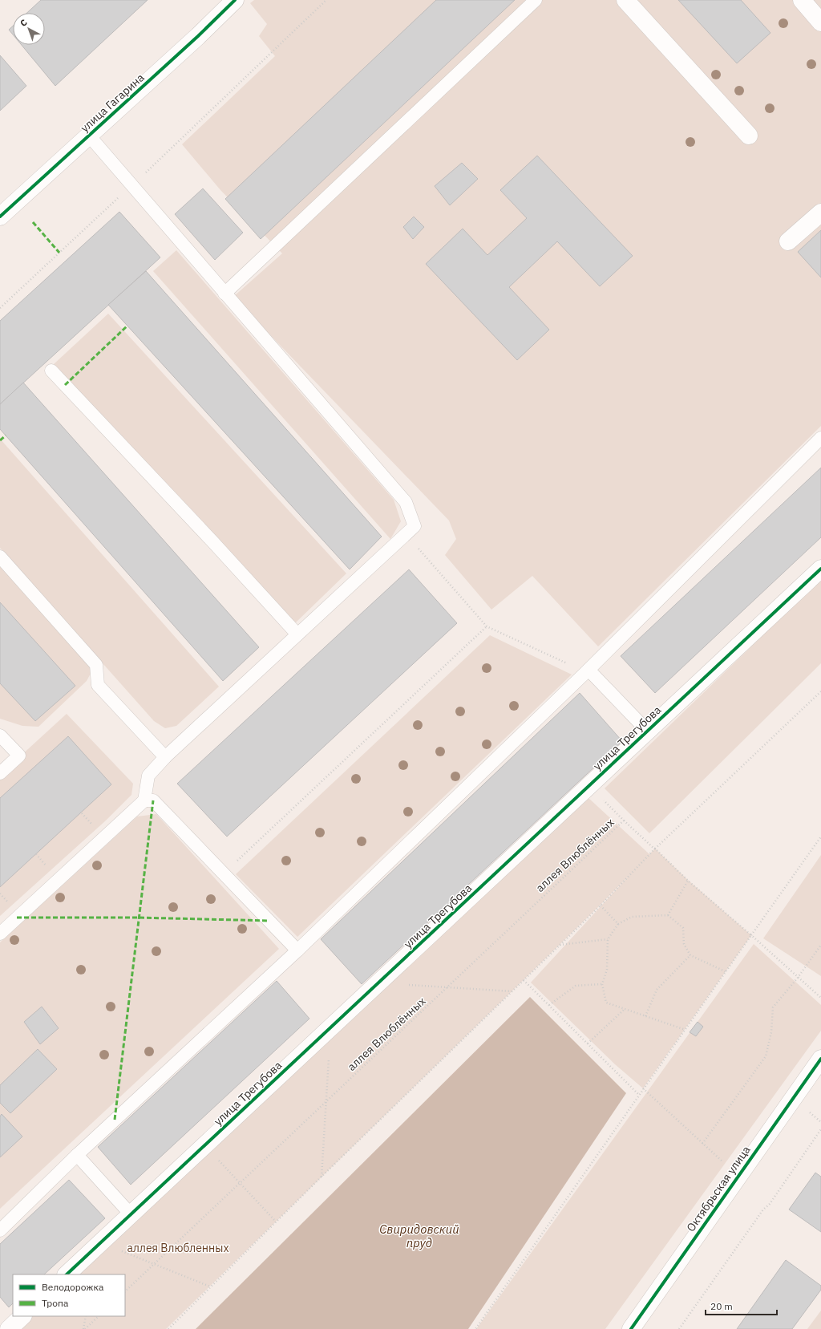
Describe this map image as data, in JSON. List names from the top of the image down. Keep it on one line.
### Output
{"streets":{"street":["улица Гагарина","улица Трегубова","Октябрьская улица"],"path":["аллея Влюблённых"]},"crossings":[["улица Трегубова","аллея Влюблённых"]],"water":["Свиридовский пруд"],"parks":["аллея Влюбленных"],"legend":["Велодорожка","Тропа"],"scale_bar":"20 m","north":"top left"}
